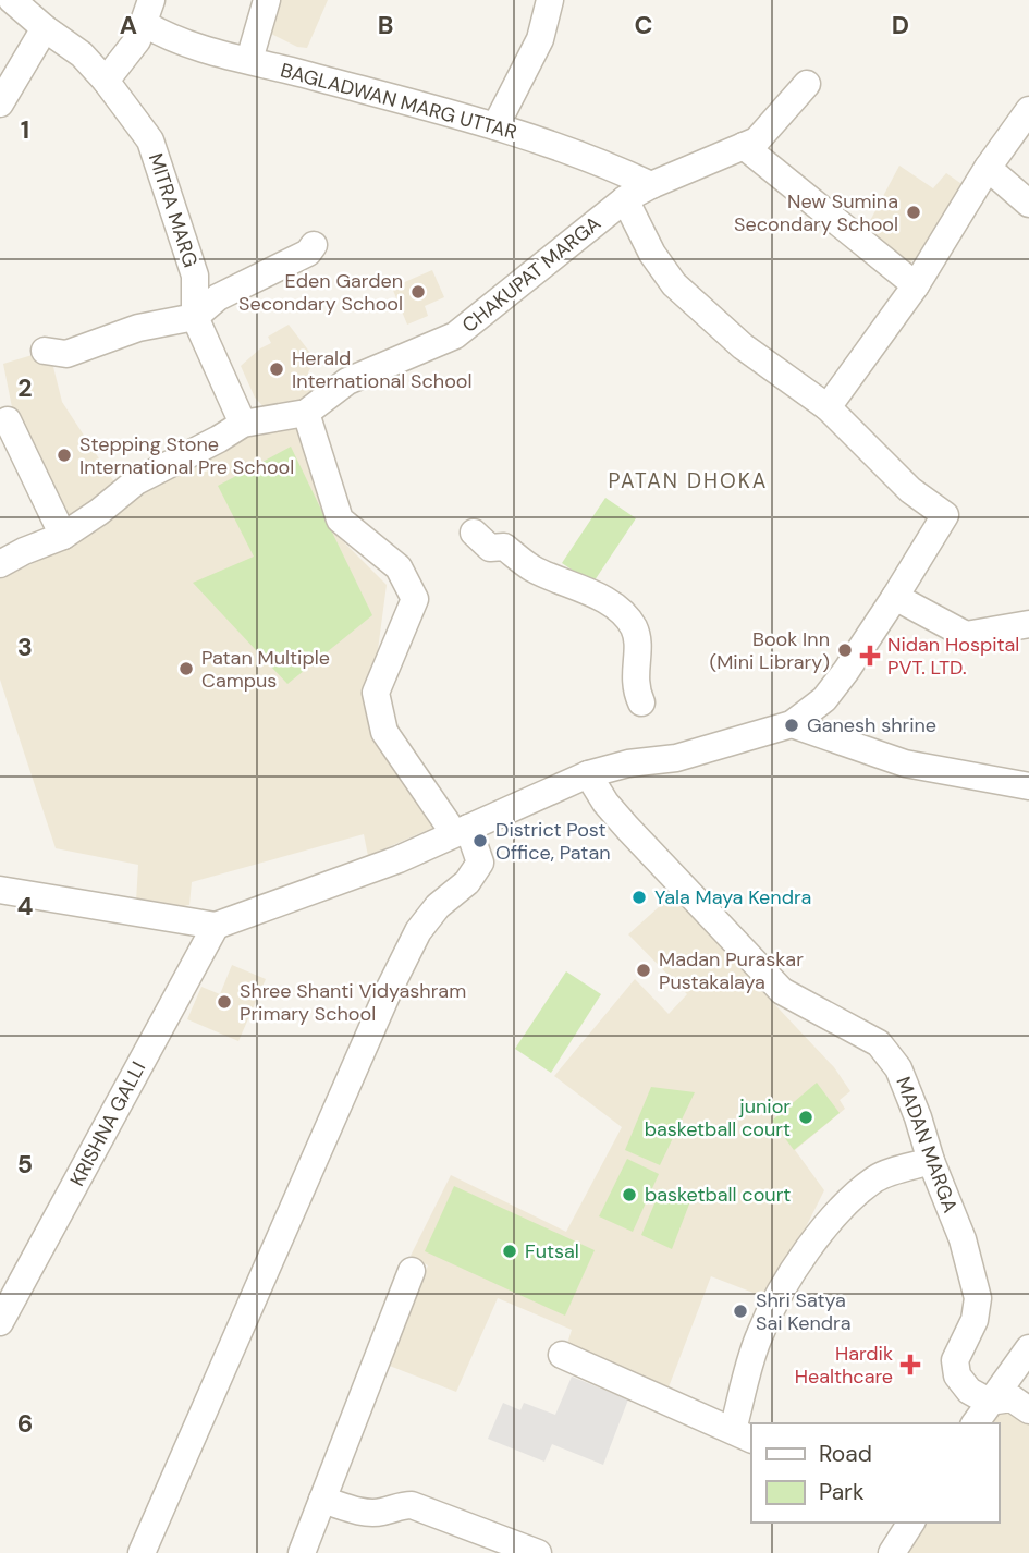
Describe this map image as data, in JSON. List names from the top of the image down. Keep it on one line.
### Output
{"streets":{"street":["BAGLADWAN MARG UTTAR","MITRA MARG","CHAKUPAT MARGA","KRISHNA GALLI","MADAN MARGA"]},"crossings":[["BAGLADWAN MARG UTTAR","CHAKUPAT MARGA"],["MITRA MARG","CHAKUPAT MARGA"]],"districts":["PATAN DHOKA"],"places":{"other":["New Sumina Secondary School","Eden Garden Secondary School","Herald International School","Stepping Stone International Pre School","Book Inn (Mini Library)","Patan Multiple Campus","Ganesh shrine","District Post Office, Patan","Yala Maya Kendra","Madan Puraskar Pustakalaya","Shree Shanti Vidyashram Primary School","junior basketball court","basketball court","Futsal","Shri Satya Sai Kendra"],"health":["Nidan Hospital PVT. LTD.","Hardik Healthcare"]},"legend":["Road","Park"],"grid":{"columns":["A","B","C","D"],"rows":["1","2","3","4","5","6"]}}
